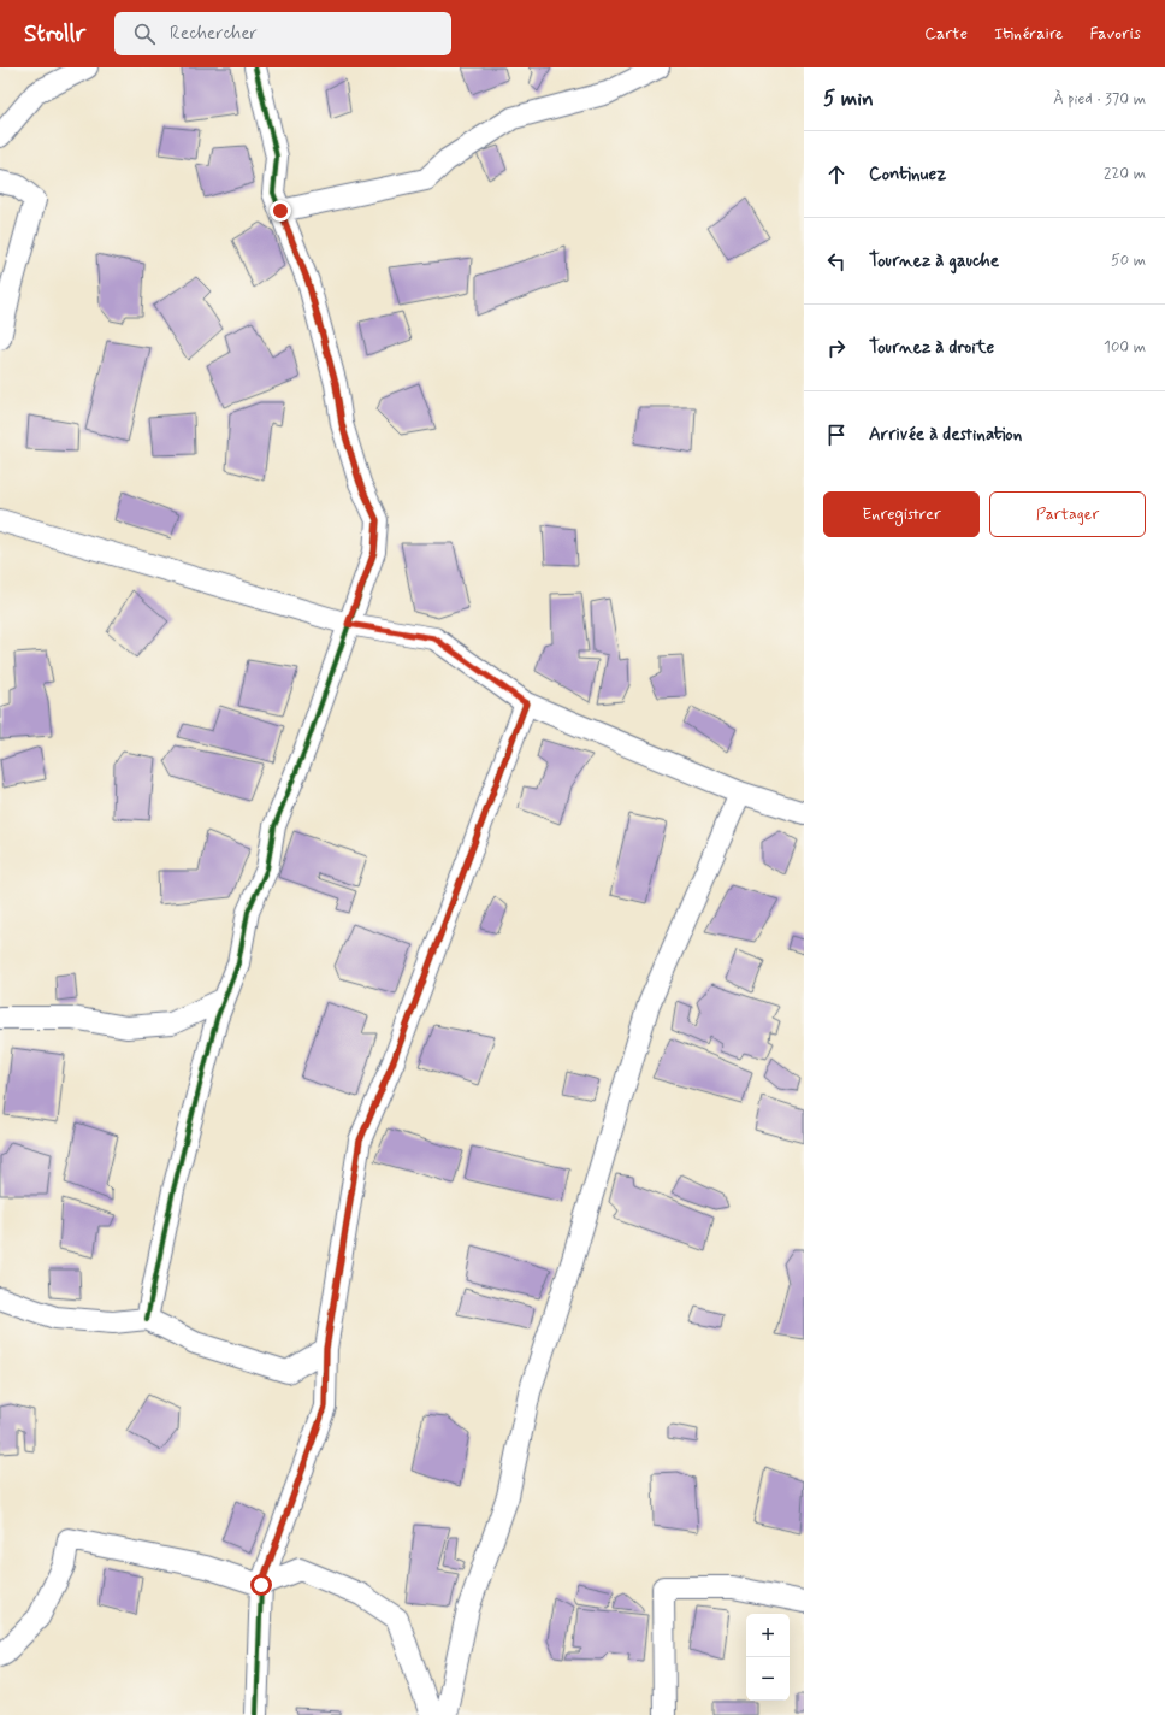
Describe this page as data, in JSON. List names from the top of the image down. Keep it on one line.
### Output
{"page":{"header":"Strollr","search":"Rechercher","nav":["Carte","Itinéraire","Favoris"],"heading":["5 min","À pied · 370 m"],"list":[["Continuez","220 m"],["Tournez à gauche","50 m"],["Tournez à droite","100 m"],"Arrivée à destination"],"buttons":["Enregistrer","Partager"],"map_buttons":["+","−"]}}
